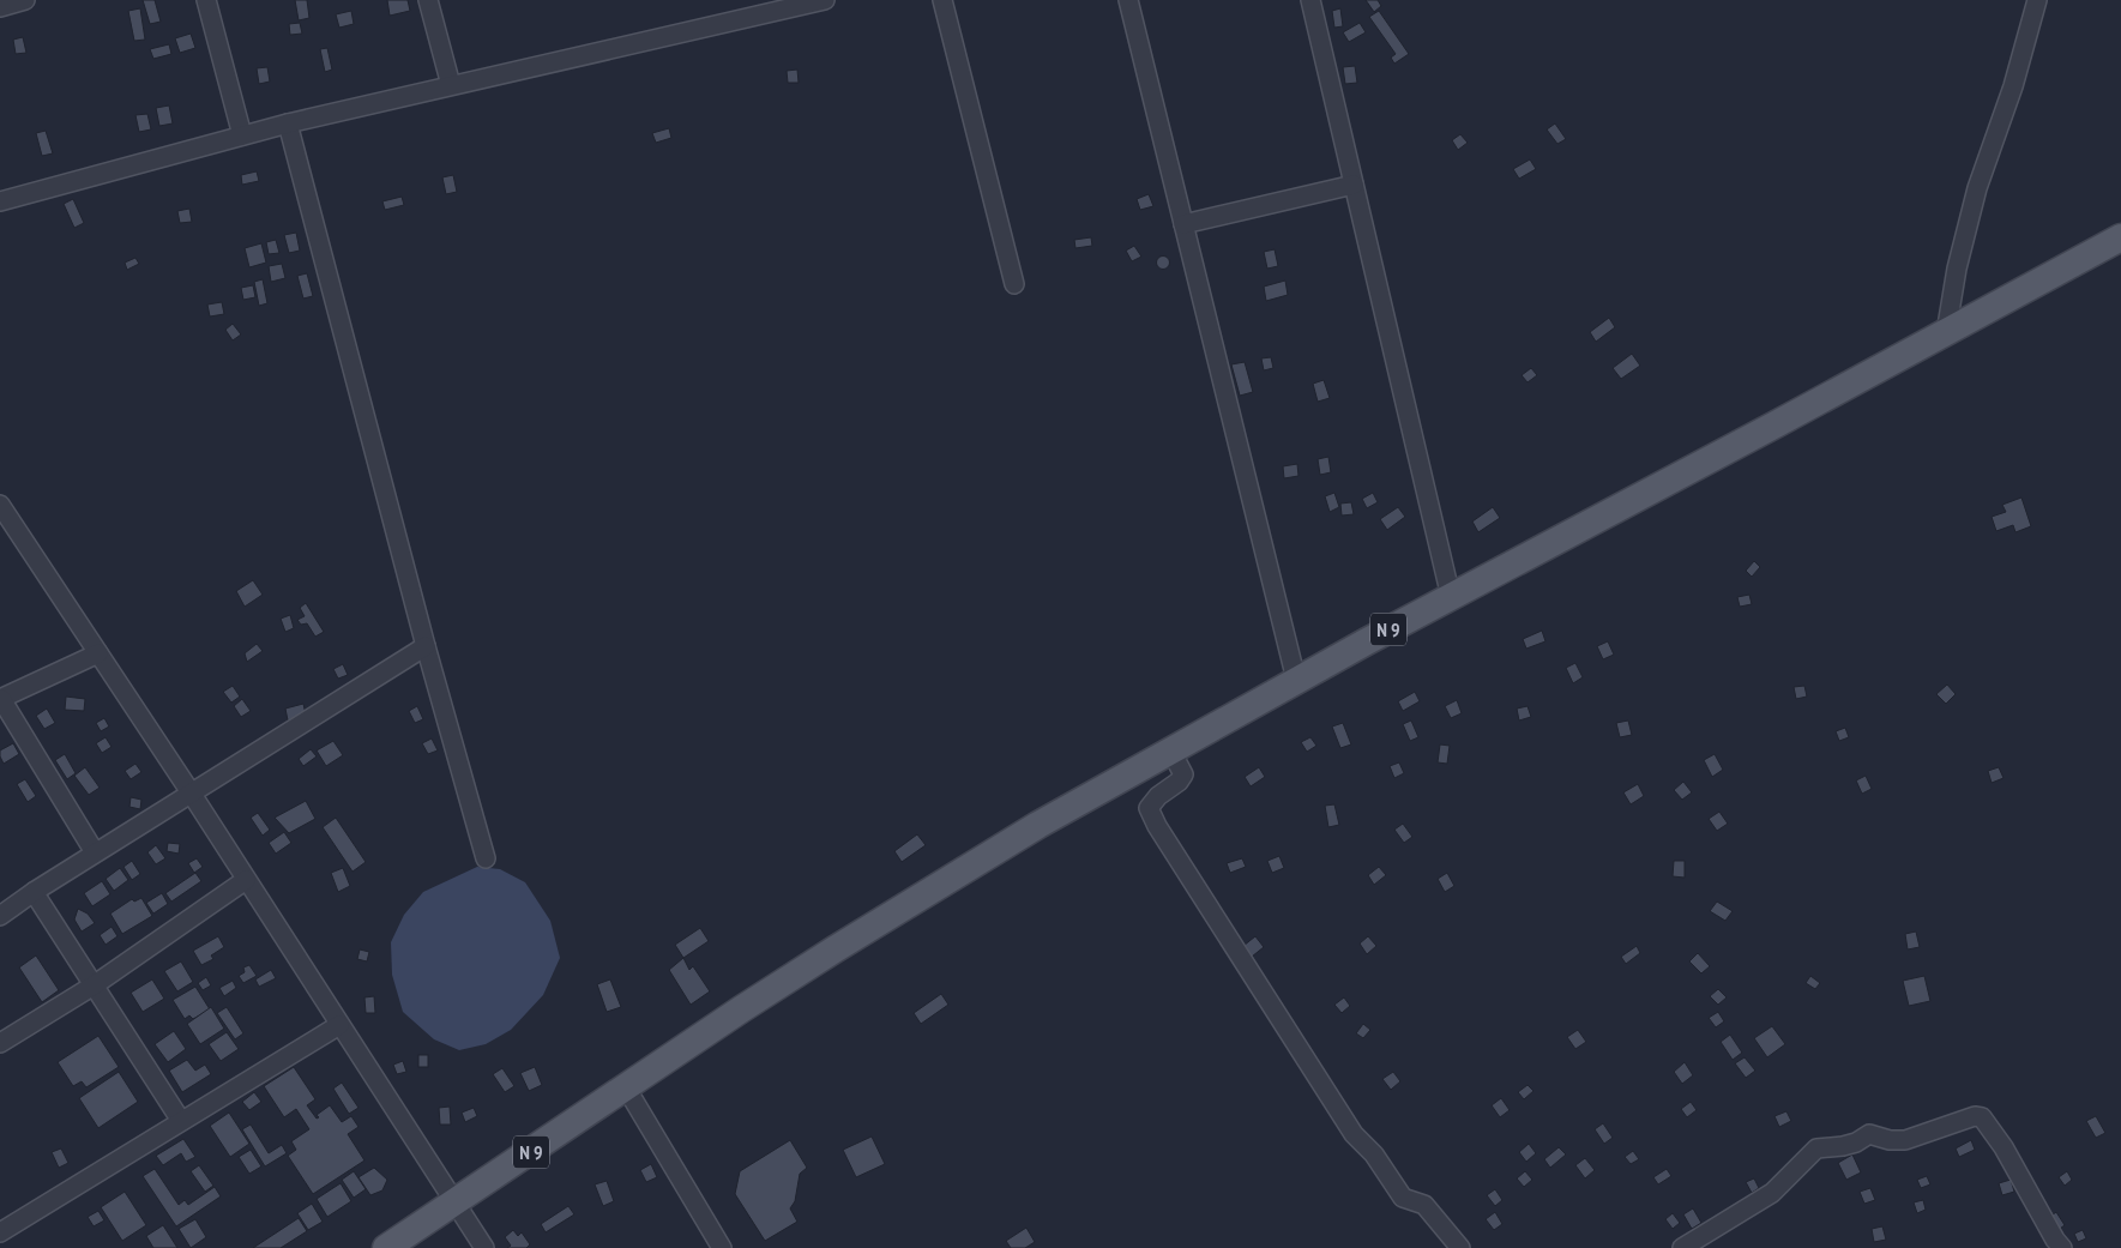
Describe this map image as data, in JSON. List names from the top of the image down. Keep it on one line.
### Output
{"streets":{"main road":["N 9"]}}
